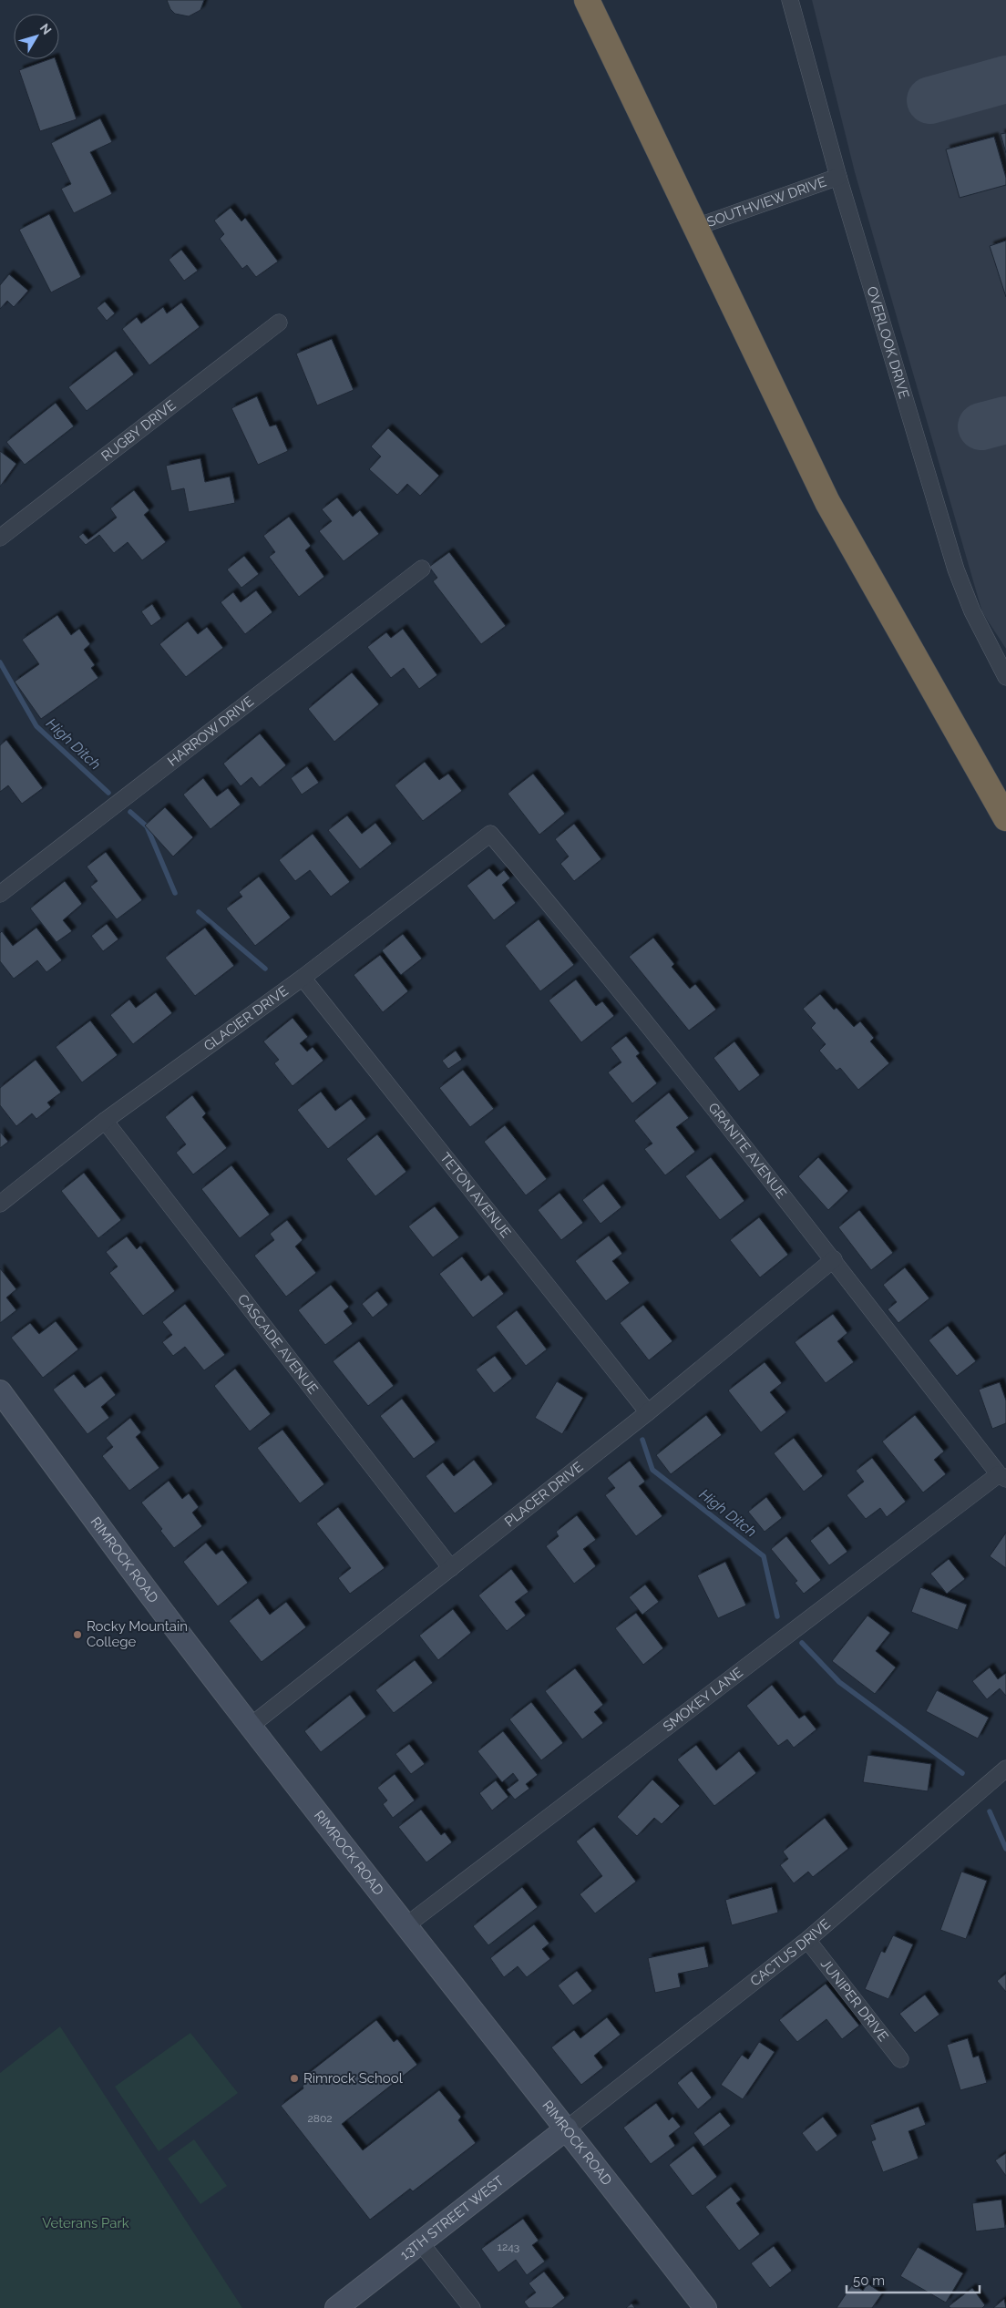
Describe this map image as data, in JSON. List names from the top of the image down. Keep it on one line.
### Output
{"streets":{"main road":["RIMROCK ROAD","13TH STREET WEST"],"street":["SOUTHVIEW DRIVE","OVERLOOK DRIVE","RUGBY DRIVE","HARROW DRIVE","GLACIER DRIVE","GRANITE AVENUE","TETON AVENUE","CASCADE AVENUE","PLACER DRIVE","SMOKEY LANE","CACTUS DRIVE","JUNIPER DRIVE"]},"crossings":[["SOUTHVIEW DRIVE","OVERLOOK DRIVE"],["GLACIER DRIVE","GRANITE AVENUE"],["GLACIER DRIVE","TETON AVENUE"],["GLACIER DRIVE","CASCADE AVENUE"],["GRANITE AVENUE","PLACER DRIVE"],["GRANITE AVENUE","SMOKEY LANE"],["TETON AVENUE","PLACER DRIVE"],["CASCADE AVENUE","PLACER DRIVE"],["PLACER DRIVE","RIMROCK ROAD"],["RIMROCK ROAD","SMOKEY LANE"],["RIMROCK ROAD","CACTUS DRIVE"],["RIMROCK ROAD","13TH STREET WEST"],["CACTUS DRIVE","JUNIPER DRIVE"],["CACTUS DRIVE","13TH STREET WEST"]],"water":["High Ditch"],"parks":["Veterans Park"],"places":["Rocky Mountain College","Rimrock School"],"house_numbers":["2802","1243"],"scale_bar":"50 m","north":"top right"}
